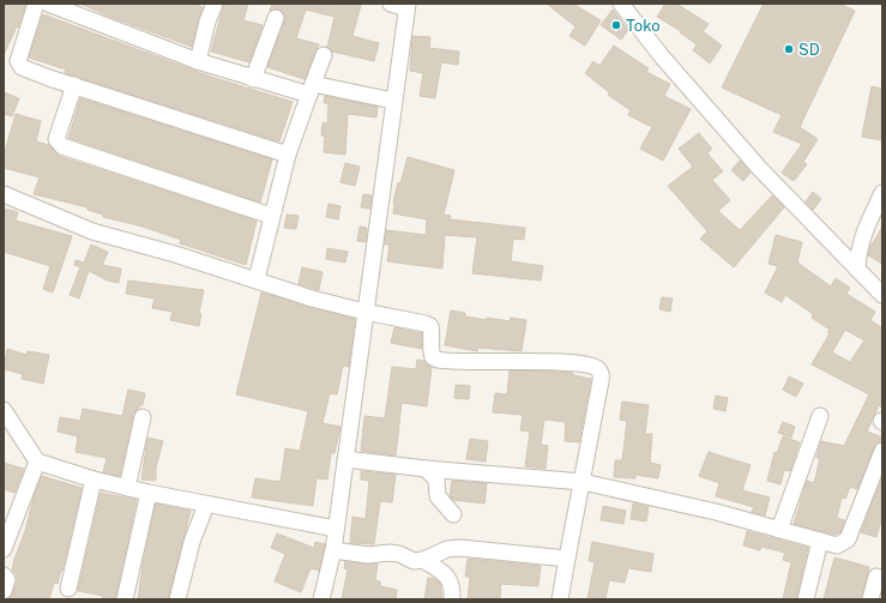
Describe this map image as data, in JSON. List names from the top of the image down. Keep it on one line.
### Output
{"places":["Toko","SD"]}
